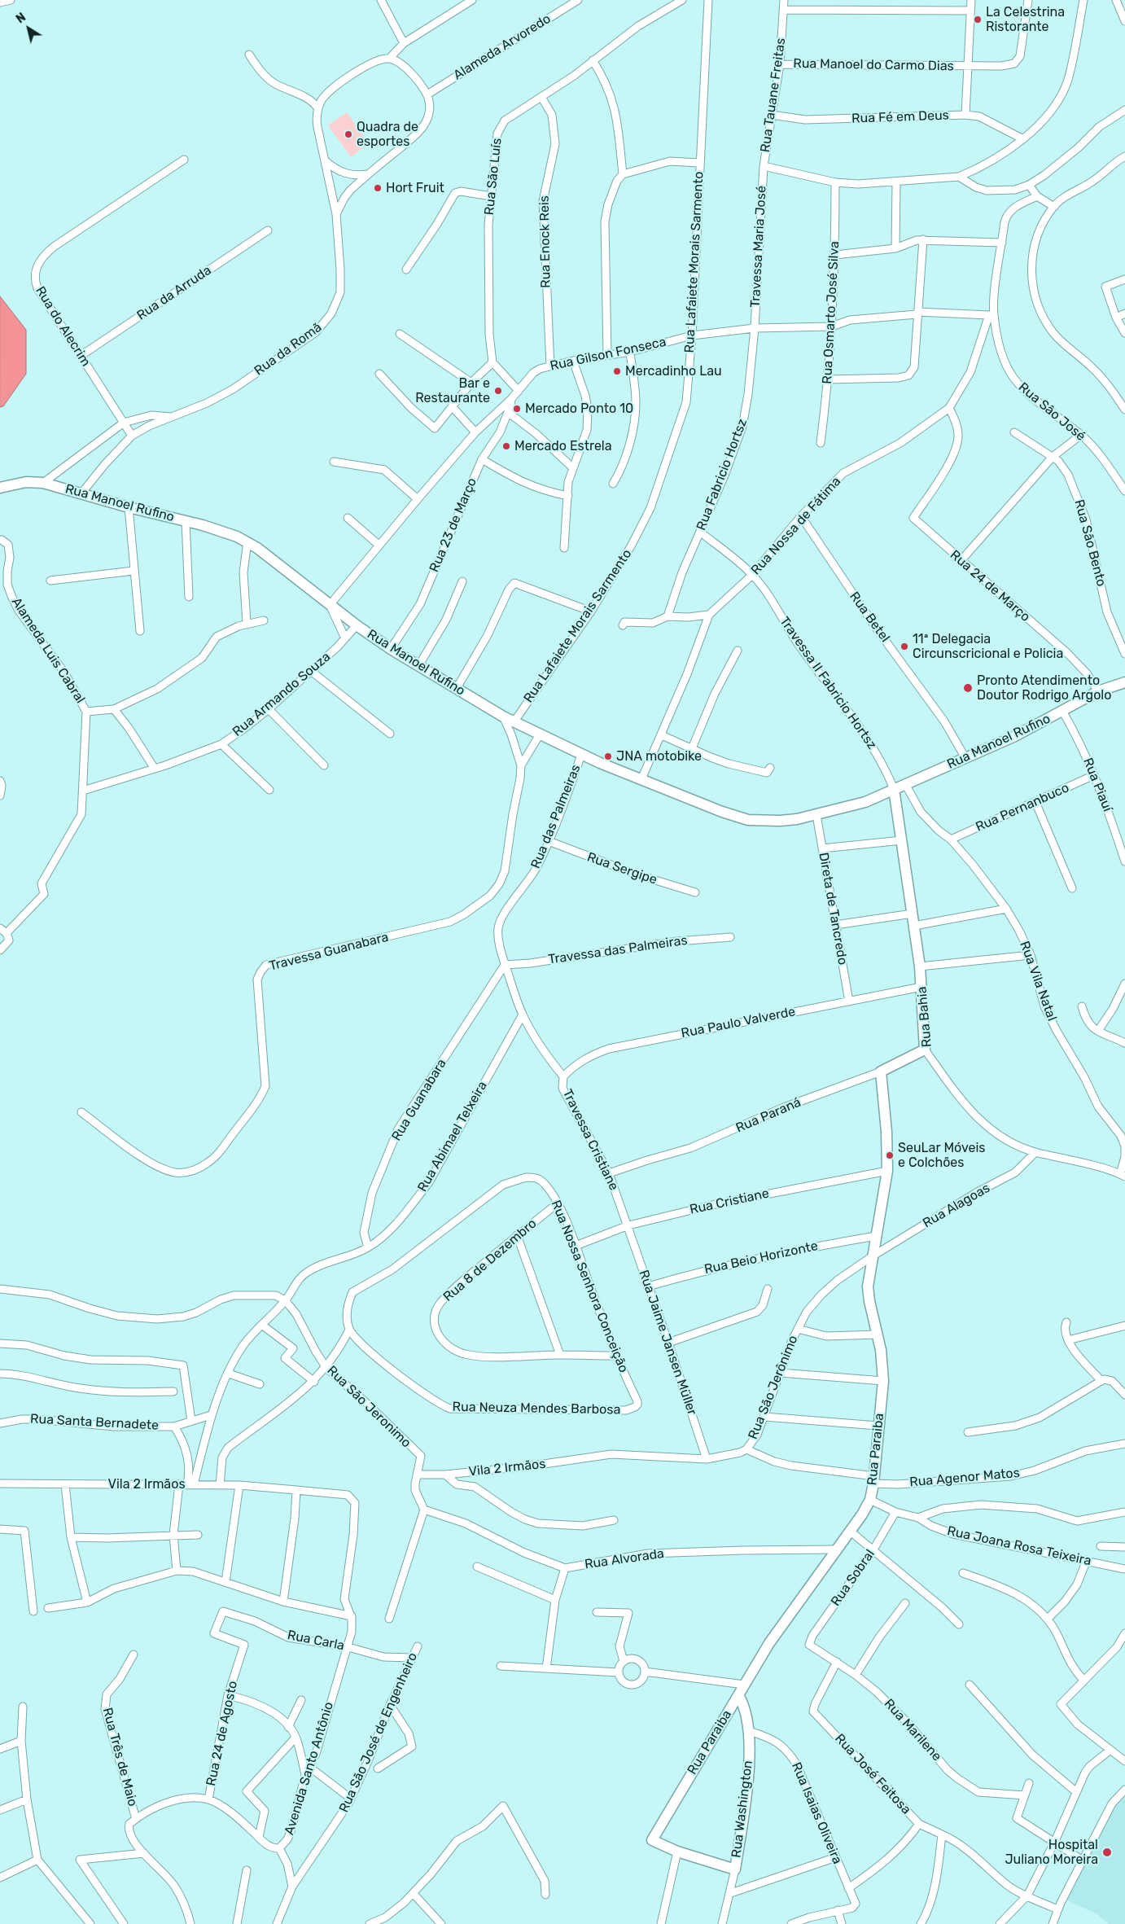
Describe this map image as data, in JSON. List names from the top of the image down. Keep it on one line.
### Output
{"streets":{"street":["Alameda Arvoredo","Rua Manoel do Carmo Dias","Rua Tauane Freitas","Rua Fé em Deus","Rua São Luís","Rua Enock Reis","Travessa Maria José","Rua Lafaiete Morais Sarmento","Rua da Arruda","Rua Osmarto José Silva","Rua do Alecrim","Rua da Romã","Rua Gilson Fonseca","Rua Sâo José","Rua Fabricio Hortsz","Rua Manoel Rufino","Rua 23 de Março","Rua Nossa de Fátima","Rua São Bento","Rua 24 de Março","Rua Betel","Alameda Luis Cabral","Travessa II Fabricio Hortsz","Rua Armando Souza","Rua Piauí","Rua Pernanbuco","Rua das Palmeiras","Rua Sergipe","Direta de Tancredo","Travessa das Palmeiras","Travessa Guanabara","Rua Vila Natal","Rua Bahia","Rua Paulo Valverde","Rua Guanabara","Rua Paraná","Rua Abimael Telxeira","Travessa Cristiane","Rua Cristiane","Rua Alagoas","Rua Beio Horizonte","Rua 8 de Dezembro","Rua Nossa Senhora Conceição","Rua Jaime Jansen Müller","Rua São Jerônimo","Rua São Jeronimo","Rua Neuza Mendes Barbosa","Rua Santa Bernadete","Rua Paraiba","Vila 2 Irmãos","Rua Agenor Matos","Rua Joana Rosa Teixeira","Rua Alvorada","Rua Sobral","Rua Carla","Rua Marilene","Rua São José de Engenheiro","Rua 24 de Agosto","Rua Três de Maio","Avenida Santo Antônio","Rua José Feitosa","Rua Washington","Rua Isaias Oliveira"]},"crossings":[["Alameda Arvoredo","Rua da Romã"],["Rua Manoel do Carmo Dias","Rua Tauane Freitas"],["Rua Tauane Freitas","Rua Fé em Deus"],["Rua Tauane Freitas","Travessa Maria José"],["Rua São Luís","Rua Enock Reis"],["Rua Enock Reis","Rua Gilson Fonseca"],["Travessa Maria José","Rua Gilson Fonseca"],["Travessa Maria José","Rua Fabricio Hortsz"],["Rua Lafaiete Morais Sarmento","Rua Gilson Fonseca"],["Rua Lafaiete Morais Sarmento","Rua Manoel Rufino"],["Rua da Arruda","Rua do Alecrim"],["Rua Osmarto José Silva","Rua Gilson Fonseca"],["Rua do Alecrim","Rua da Romã"],["Rua da Romã","Rua Manoel Rufino"],["Rua Gilson Fonseca","Rua Sâo José"],["Rua Gilson Fonseca","Rua Fabricio Hortsz"],["Rua Gilson Fonseca","Rua Manoel Rufino"],["Rua Gilson Fonseca","Rua 23 de Março"],["Rua Gilson Fonseca","Rua Nossa de Fátima"],["Rua Sâo José","Rua Nossa de Fátima"],["Rua Fabricio Hortsz","Travessa II Fabricio Hortsz"],["Rua Manoel Rufino","Rua 23 de Março"],["Rua Manoel Rufino","Rua Nossa de Fátima"],["Rua Manoel Rufino","Rua 24 de Março"],["Rua Manoel Rufino","Rua Betel"],["Rua Manoel Rufino","Travessa II Fabricio Hortsz"],["Rua Manoel Rufino","Rua Armando Souza"],["Rua Manoel Rufino","Rua Piauí"],["Rua Manoel Rufino","Rua das Palmeiras"],["Rua Manoel Rufino","Direta de Tancredo"],["Rua Manoel Rufino","Travessa Guanabara"],["Rua Manoel Rufino","Rua Vila Natal"],["Rua Manoel Rufino","Rua Bahia"],["Rua Nossa de Fátima","Rua 24 de Março"],["Rua Nossa de Fátima","Rua Betel"],["Rua Nossa de Fátima","Travessa II Fabricio Hortsz"],["Alameda Luis Cabral","Rua Armando Souza"],["Travessa II Fabricio Hortsz","Rua Bahia"],["Rua Piauí","Rua Pernanbuco"],["Rua Pernanbuco","Rua Vila Natal"],["Rua das Palmeiras","Rua Sergipe"],["Rua das Palmeiras","Travessa das Palmeiras"],["Rua das Palmeiras","Rua Paulo Valverde"],["Rua das Palmeiras","Rua Guanabara"],["Rua das Palmeiras","Rua Abimael Telxeira"],["Rua das Palmeiras","Travessa Cristiane"],["Direta de Tancredo","Rua Paulo Valverde"],["Travessa das Palmeiras","Rua Guanabara"],["Rua Vila Natal","Rua Bahia"],["Rua Bahia","Rua Paulo Valverde"],["Rua Bahia","Rua Paraná"],["Rua Bahia","Rua Alagoas"],["Rua Paulo Valverde","Travessa Cristiane"],["Rua Guanabara","Rua Abimael Telxeira"],["Rua Paraná","Travessa Cristiane"],["Rua Paraná","Rua Paraiba"],["Rua Abimael Telxeira","Rua São Jeronimo"],["Rua Abimael Telxeira","Rua Santa Bernadete"],["Rua Abimael Telxeira","Vila 2 Irmãos"],["Travessa Cristiane","Rua Cristiane"],["Travessa Cristiane","Rua Jaime Jansen Müller"],["Rua Cristiane","Rua Nossa Senhora Conceição"],["Rua Cristiane","Rua Jaime Jansen Müller"],["Rua Cristiane","Rua Paraiba"],["Rua Alagoas","Rua São Jerônimo"],["Rua Alagoas","Rua Paraiba"],["Rua Beio Horizonte","Rua Jaime Jansen Müller"],["Rua Beio Horizonte","Rua Paraiba"],["Rua 8 de Dezembro","Rua Nossa Senhora Conceição"],["Rua Nossa Senhora Conceição","Rua Neuza Mendes Barbosa"],["Rua Jaime Jansen Müller","Rua São Jerônimo"],["Rua São Jerônimo","Rua Paraiba"],["Rua São Jerônimo","Vila 2 Irmãos"],["Rua São Jerônimo","Rua Agenor Matos"],["Rua São Jeronimo","Vila 2 Irmãos"],["Rua Paraiba","Rua Agenor Matos"],["Rua Paraiba","Rua Joana Rosa Teixeira"],["Rua Paraiba","Rua Alvorada"],["Rua Paraiba","Rua Washington"],["Vila 2 Irmãos","Avenida Santo Antônio"],["Rua Joana Rosa Teixeira","Rua Sobral"],["Rua Sobral","Rua Marilene"],["Rua Carla","Rua São José de Engenheiro"],["Rua Carla","Rua 24 de Agosto"],["Rua Carla","Avenida Santo Antônio"],["Rua Marilene","Rua José Feitosa"],["Rua São José de Engenheiro","Avenida Santo Antônio"],["Rua José Feitosa","Rua Isaias Oliveira"],["Rua Washington","Rua Isaias Oliveira"]],"places":["La Celestrina Ristorante","Quadra de esportes","Hort Fruit","Mercadinho Lau","Bar e Restaurante","Mercado Ponto 10","Mercado Estrela","11ª Delegacia Circunscricional e Policia","Pronto Atendimento Doutor Rodrigo Argolo","JNA motobike","SeuLar Móveis e Colchões","Hospital Juliano Moreira"],"north":"top left"}
